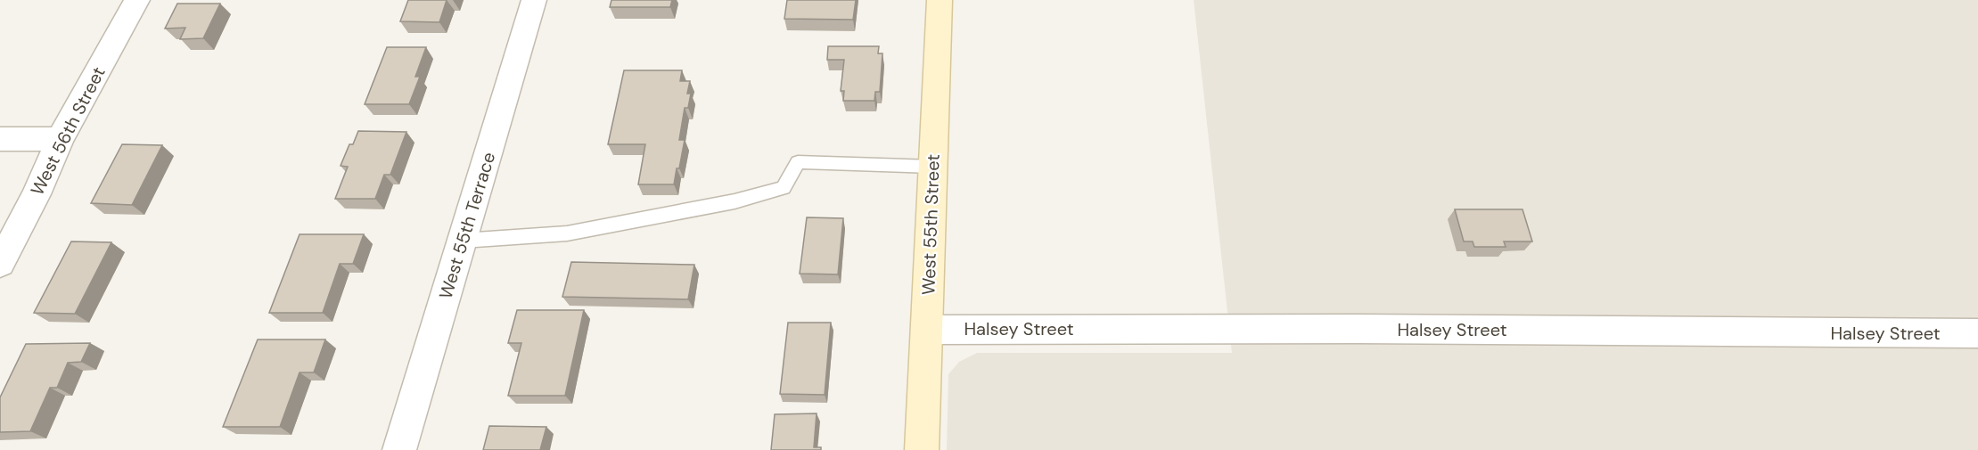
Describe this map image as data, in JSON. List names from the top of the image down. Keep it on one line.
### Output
{"streets":{"street":["West 56th Street","West 55th Street","West 55th Terrace","Halsey Street"]},"crossings":[["West 55th Street","Halsey Street"]]}
